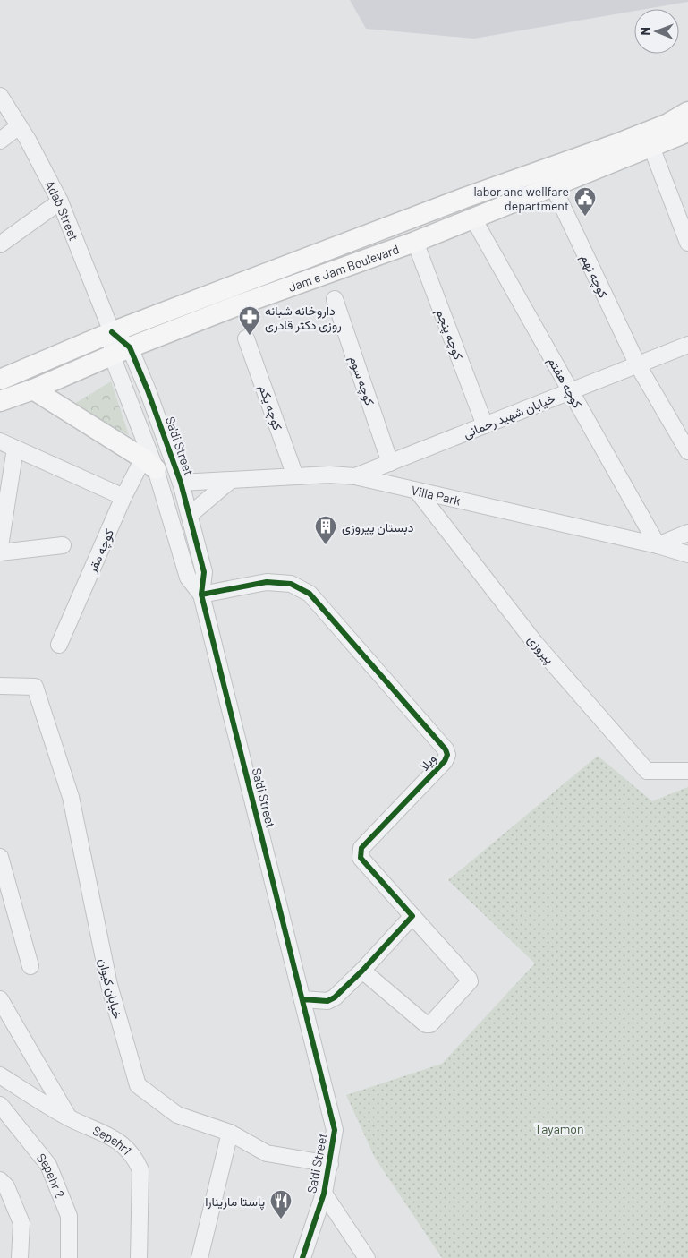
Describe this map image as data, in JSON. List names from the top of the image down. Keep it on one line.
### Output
{"streets":{"main road":["Jam e Jam Boulevard"],"street":["Adab Street","کوچه نهم","کوچه پنجم","کوچه سوم","کوچه هفتم","کوچه یکم","خیابان شهید رحمانی","Sa'di Street","Villa Park","کوچه مقر","پیروزی","ویلا","خیابان کیوان","Sepehr1","Sepehr 2"]},"crossings":[["Adab Street","Jam e Jam Boulevard"],["Jam e Jam Boulevard","کوچه نهم"],["Jam e Jam Boulevard","کوچه پنجم"],["Jam e Jam Boulevard","کوچه هفتم"],["Jam e Jam Boulevard","Sa'di Street"],["کوچه نهم","خیابان شهید رحمانی"],["کوچه پنجم","خیابان شهید رحمانی"],["کوچه سوم","خیابان شهید رحمانی"],["کوچه هفتم","خیابان شهید رحمانی"],["کوچه هفتم","Villa Park"],["کوچه یکم","Villa Park"],["خیابان شهید رحمانی","Villa Park"],["Sa'di Street","Villa Park"],["Sa'di Street","کوچه مقر"],["Sa'di Street","ویلا"],["Sa'di Street","خیابان کیوان"],["Villa Park","پیروزی"]],"parks":["Tayamon"],"places":{"public building":["labor and wellfare department"],"pharmacy":["داروخانه شبانه روزی دکتر قادری"],"building":["دبستان پیروزی"],"restaurant":["پاستا مارینارا"]},"north":"left"}
